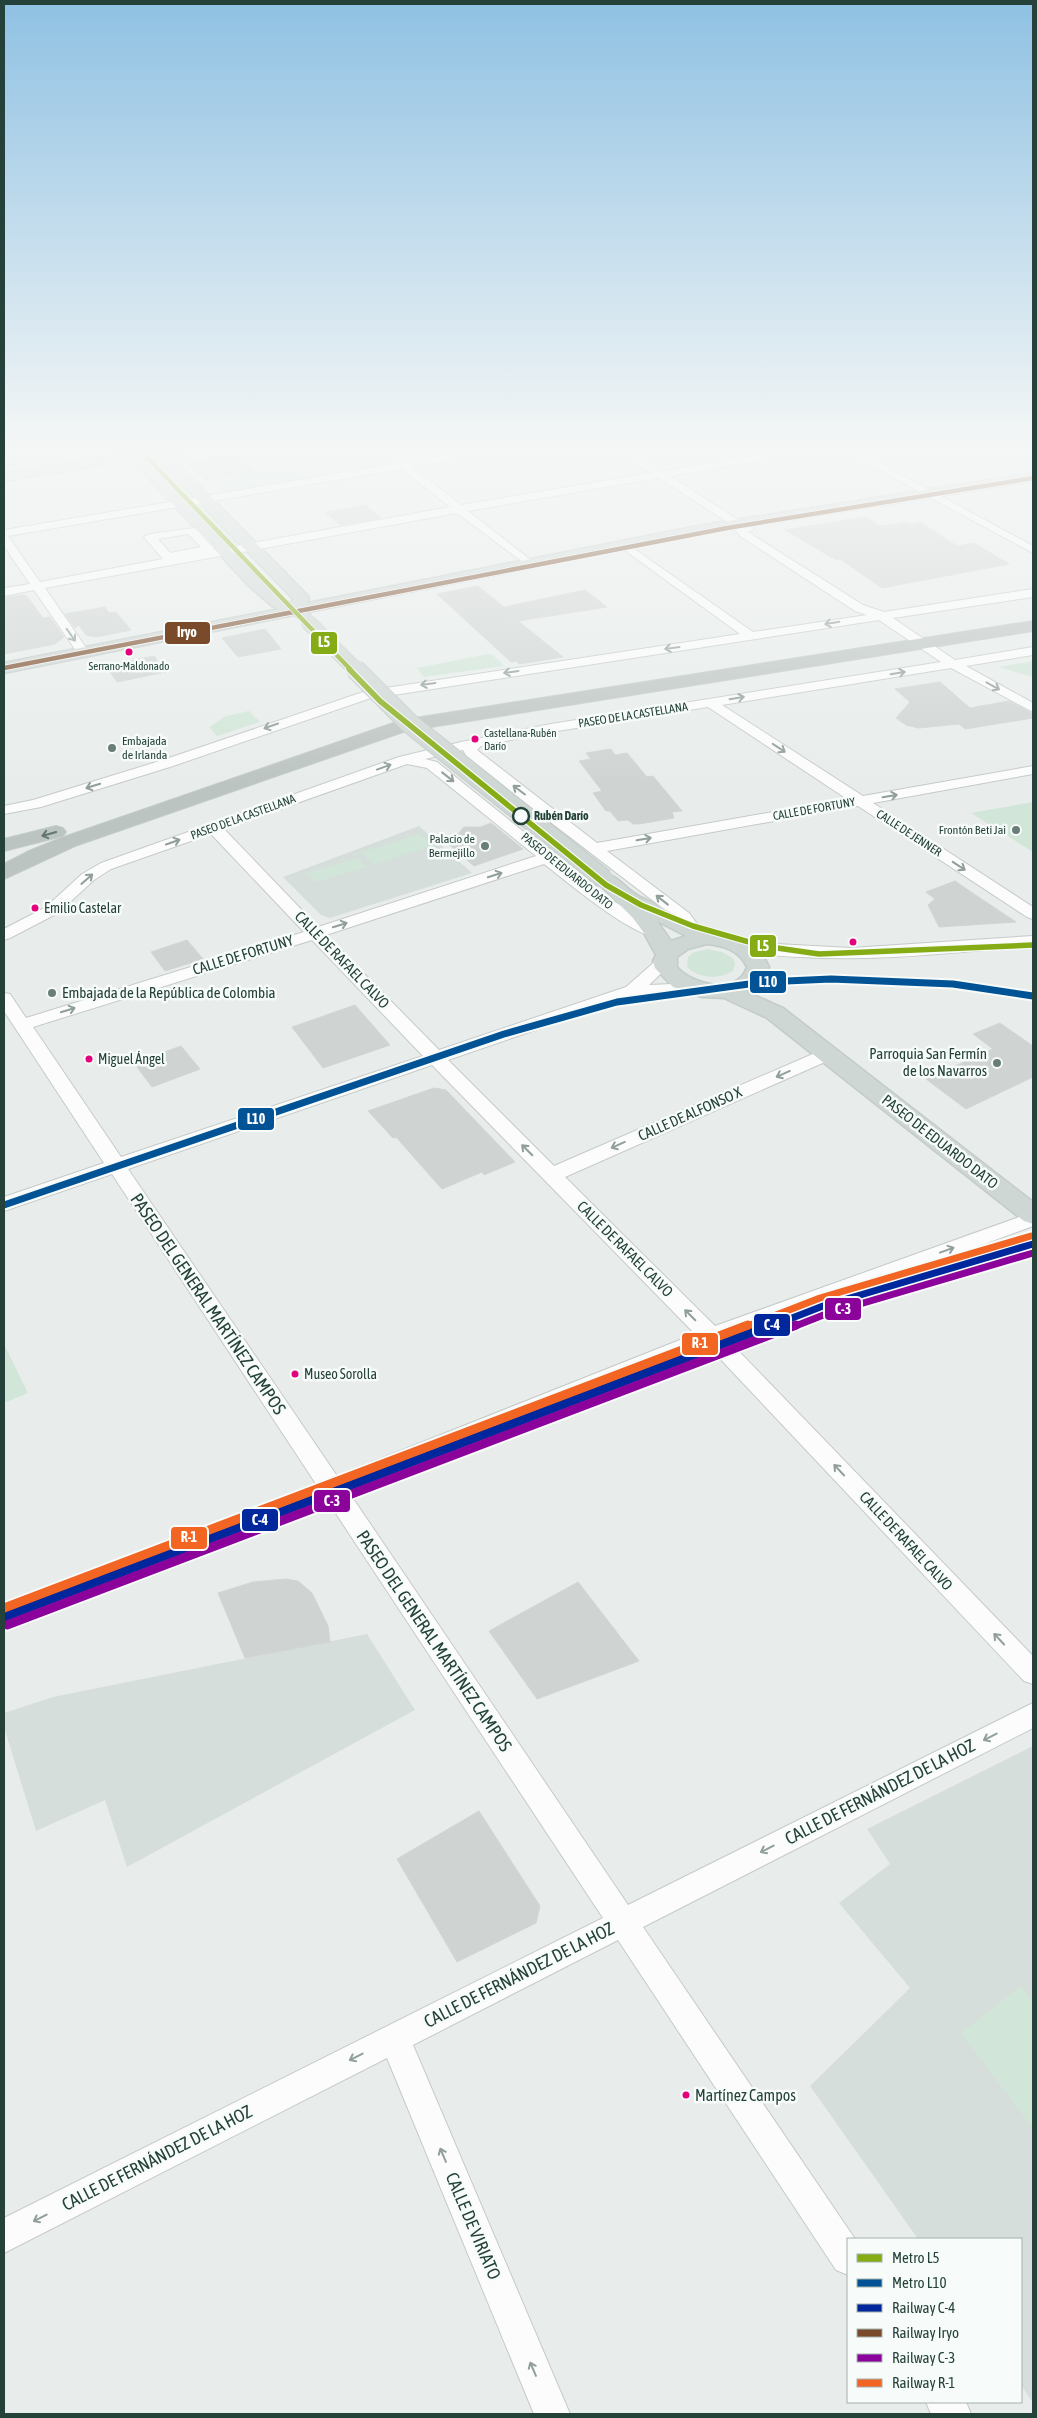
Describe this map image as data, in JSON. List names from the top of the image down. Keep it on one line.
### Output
{"streets":{"highway":["PASEO DE LA CASTELLANA"],"main road":["PASEO DE EDUARDO DATO"],"street":["CALLE DE FORTUNY","CALLE DE JENNER","CALLE DE RAFAEL CALVO","CALLE DE ALFONSO X","PASEO DEL GENERAL MARTÍNEZ CAMPOS","CALLE DE FERNÁNDEZ DE LA HOZ","CALLE DE VIRIATO"]},"crossings":[["PASEO DE LA CASTELLANA","CALLE DE JENNER"],["PASEO DE LA CASTELLANA","PASEO DE EDUARDO DATO"],["PASEO DE LA CASTELLANA","CALLE DE RAFAEL CALVO"],["CALLE DE FORTUNY","CALLE DE JENNER"],["CALLE DE FORTUNY","PASEO DE EDUARDO DATO"],["CALLE DE FORTUNY","CALLE DE RAFAEL CALVO"],["CALLE DE FORTUNY","PASEO DEL GENERAL MARTÍNEZ CAMPOS"],["PASEO DE EDUARDO DATO","CALLE DE ALFONSO X"],["CALLE DE RAFAEL CALVO","CALLE DE ALFONSO X"],["PASEO DEL GENERAL MARTÍNEZ CAMPOS","CALLE DE FERNÁNDEZ DE LA HOZ"],["CALLE DE FERNÁNDEZ DE LA HOZ","CALLE DE VIRIATO"]],"one_way":["CALLE DE RAFAEL CALVO","CALLE DE FERNÁNDEZ DE LA HOZ","CALLE DE VIRIATO"],"places":["Serrano-Maldonado","Castellana-Rubén Darío","Embajada de Irlanda","Rubén Darío","Frontón Beti Jai","Palacio de Bermejillo","Emilio Castelar","Embajada de la República de Colombia","Miguel Ángel","Parroquia San Fermín de los Navarros","Museo Sorolla","Martínez Campos"],"lines":["metro line L5","rail line Iryo","metro line L10","rail line R-1","rail line C-4","rail line C-3"],"legend":["Metro L5","Metro L10","Railway C-4","Railway Iryo","Railway C-3","Railway R-1"]}
